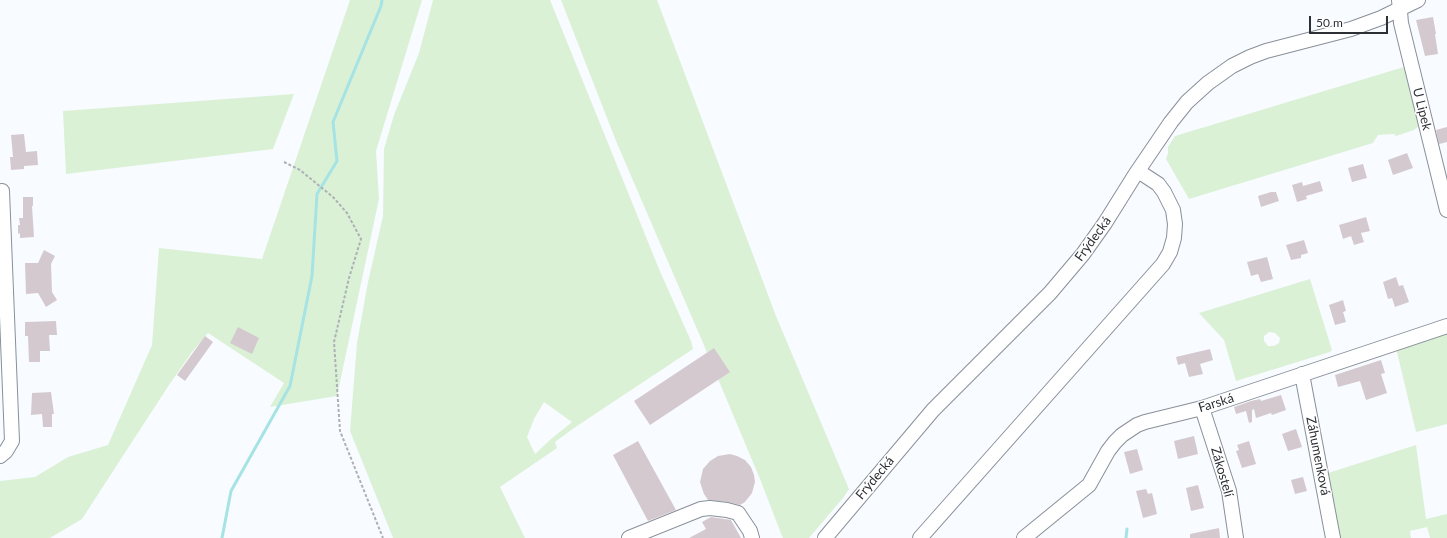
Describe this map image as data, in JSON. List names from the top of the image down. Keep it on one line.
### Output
{"streets":{"street":["U Lipek","Frýdecká","Farská","Záhumenková","Zákostelí"]},"crossings":[["U Lipek","Frýdecká"],["Farská","Záhumenková"],["Farská","Zákostelí"]],"scale_bar":"50 m"}
